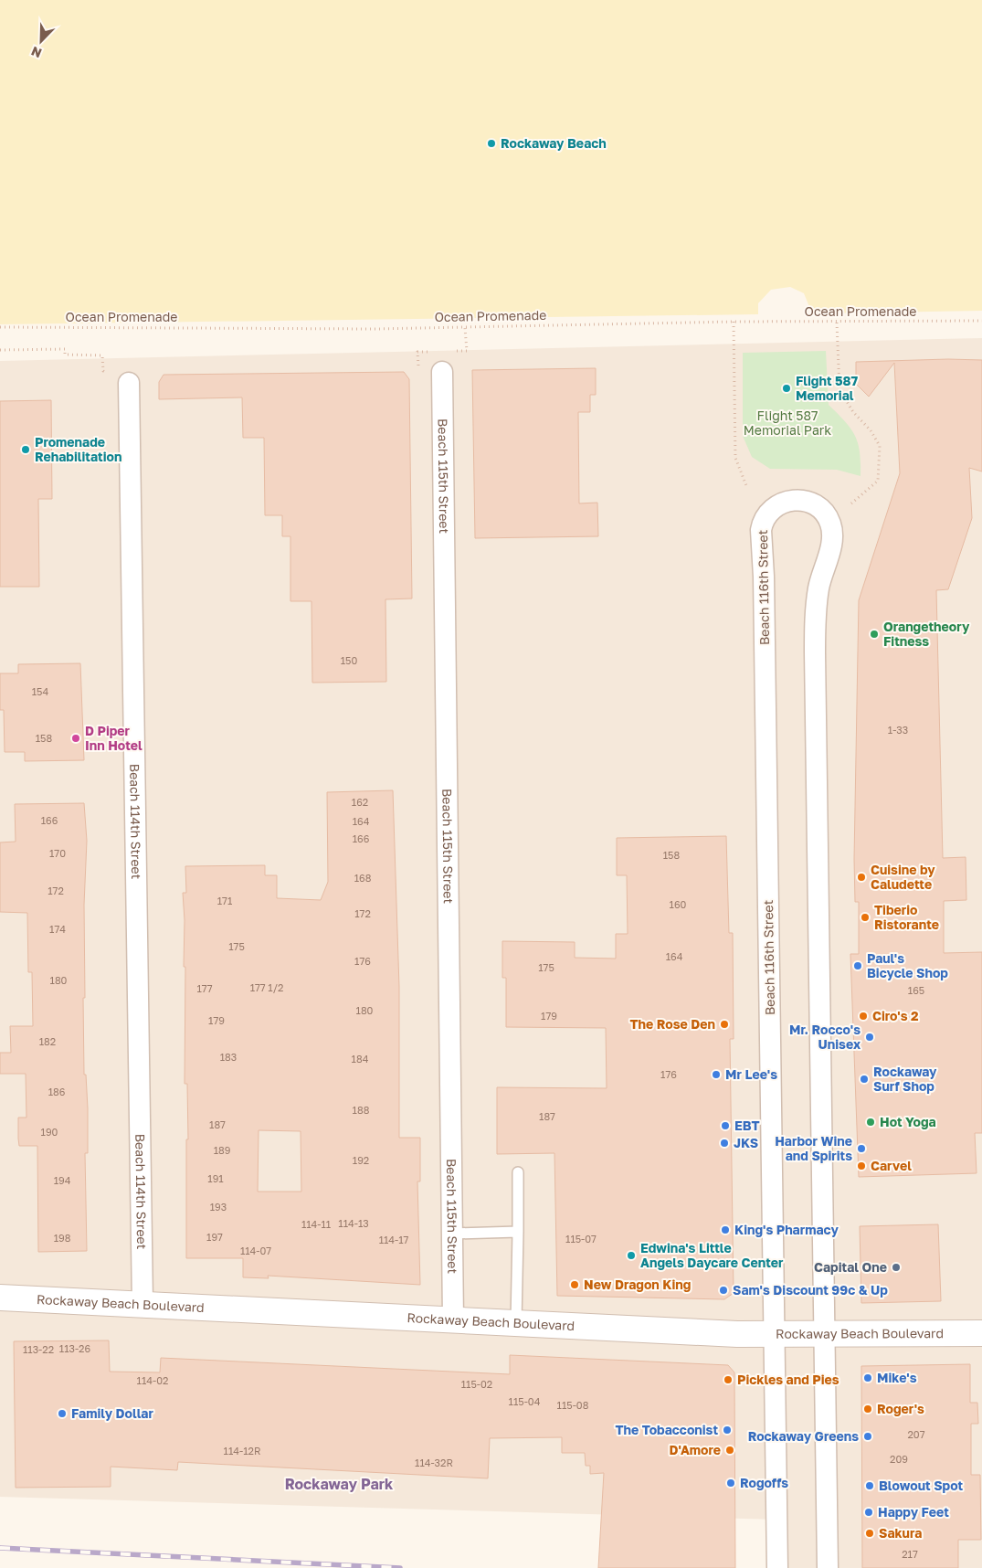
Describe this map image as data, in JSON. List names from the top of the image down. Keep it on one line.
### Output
{"streets":{"street":["Beach 115th Street","Beach 116th Street","Beach 114th Street","Rockaway Beach Boulevard"],"path":["Ocean Promenade"]},"crossings":[["Beach 115th Street","Rockaway Beach Boulevard"],["Beach 116th Street","Rockaway Beach Boulevard"],["Beach 114th Street","Rockaway Beach Boulevard"]],"districts":["Rockaway Park"],"parks":["Flight 587 Memorial Park"],"places":["Rockaway Beach","Flight 587 Memorial","Promenade Rehabilitation","Orangetheory Fitness","D Piper Inn Hotel","Cuisine by Caludette","Tiberio Ristorante","Paul's Bicycle Shop","Ciro's 2","The Rose Den","Mr. Rocco's Unisex","Mr Lee's","Rockaway Surf Shop","Hot Yoga","EBT","JKS","Harbor Wine and Spirits","Carvel","King's Pharmacy","Edwina's Little Angels Daycare Center","Capital One","New Dragon King","Sam's Discount 99c & Up","Mike's","Pickles and Pies","Roger's","Family Dollar","The Tobacconist","Rockaway Greens","D'Amore","Rogoffs","Blowout Spot","Happy Feet","Sakura"],"house_numbers":["150","154","1-33","158","162","166","164","166","170","158","168","172","171","160","172","174","175","164","176","175","180","177 1/2","177","165","180","179","179","182","183","184","176","186","188","187","187","190","189","192","191","194","193","114-13","114-11","197","198","115-07","114-17","114-07","113-26","113-22","114-02","115-02","115-04","115-08","207","114-12R","209","114-32R","217"],"north":"bottom left"}
